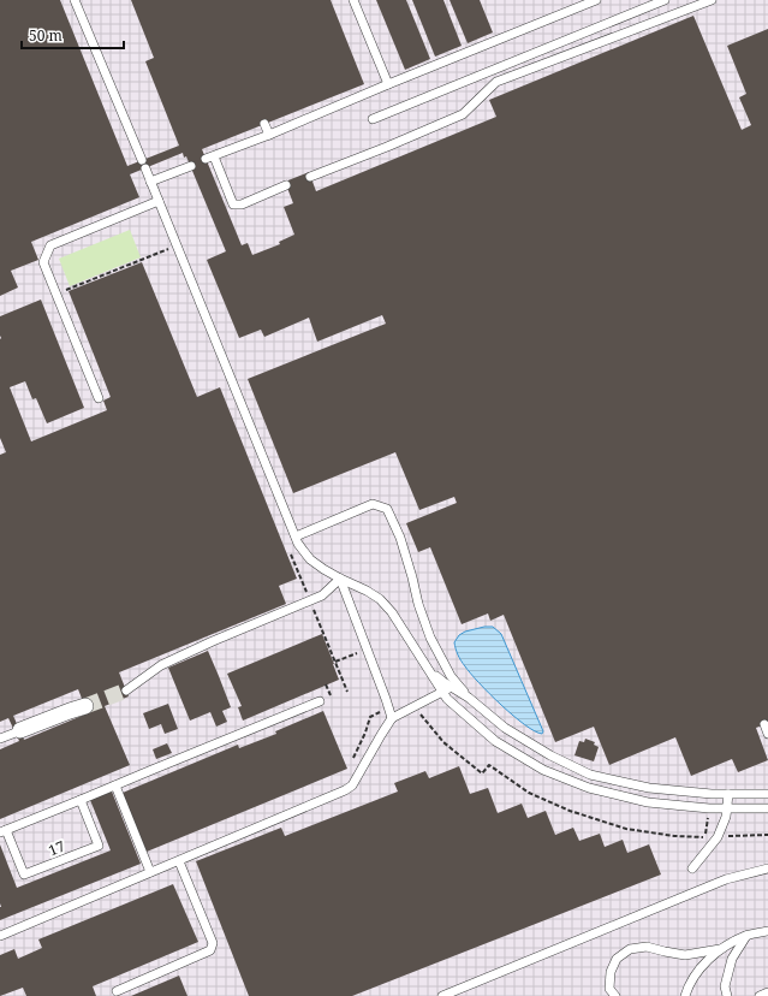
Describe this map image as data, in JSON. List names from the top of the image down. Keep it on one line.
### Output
{"streets":{"lane":["17"]},"scale_bar":"50 m"}
